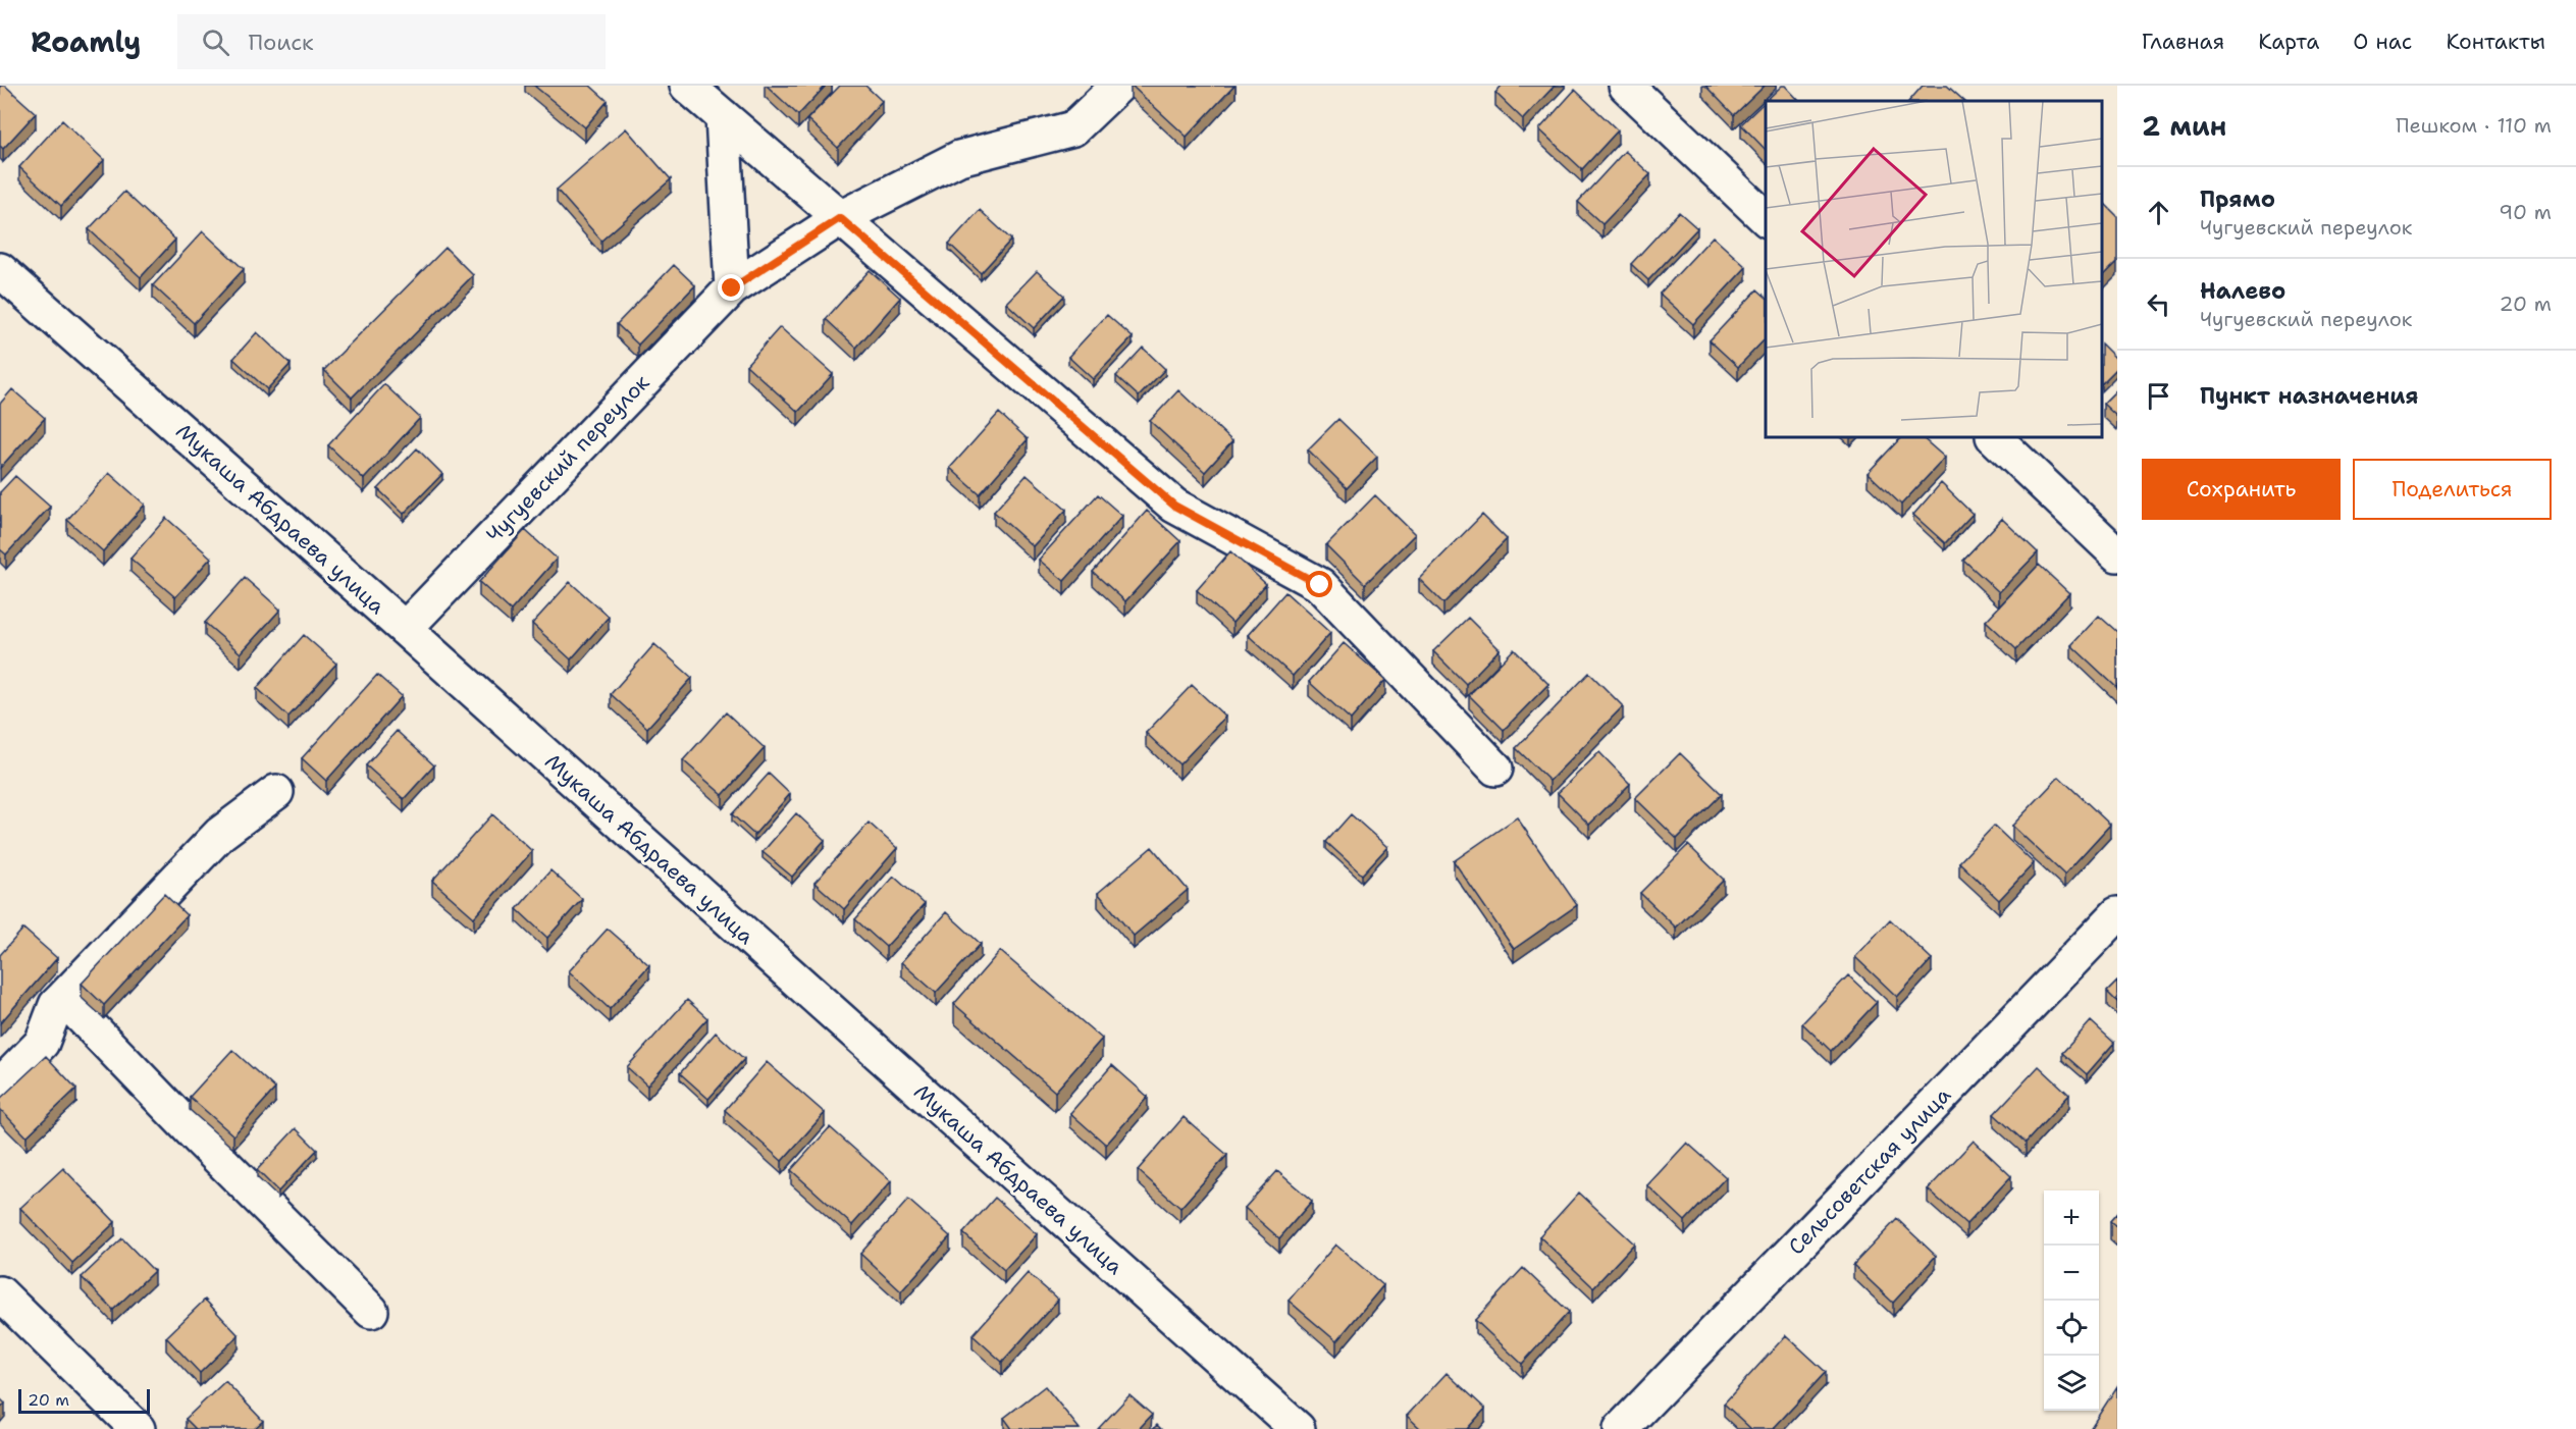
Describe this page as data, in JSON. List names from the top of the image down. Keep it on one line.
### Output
{"streets":{"street":["Чугуевский переулок","Мукаша Абдраева улица","Сельсоветская улица"]},"crossings":[["Чугуевский переулок","Мукаша Абдраева улица"]],"scale_bar":"20 m","page":{"header":"Roamly","search":"Поиск","nav":["Главная","Карта","О нас","Контакты"],"heading":["2 мин","Пешком · 110 m"],"list":[["Прямо","Чугуевский переулок","90 m"],["Налево","Чугуевский переулок","20 m"],"Пункт назначения"],"buttons":["Сохранить","Поделиться"],"map_buttons":["+","−"],"scale":"20 m"}}
